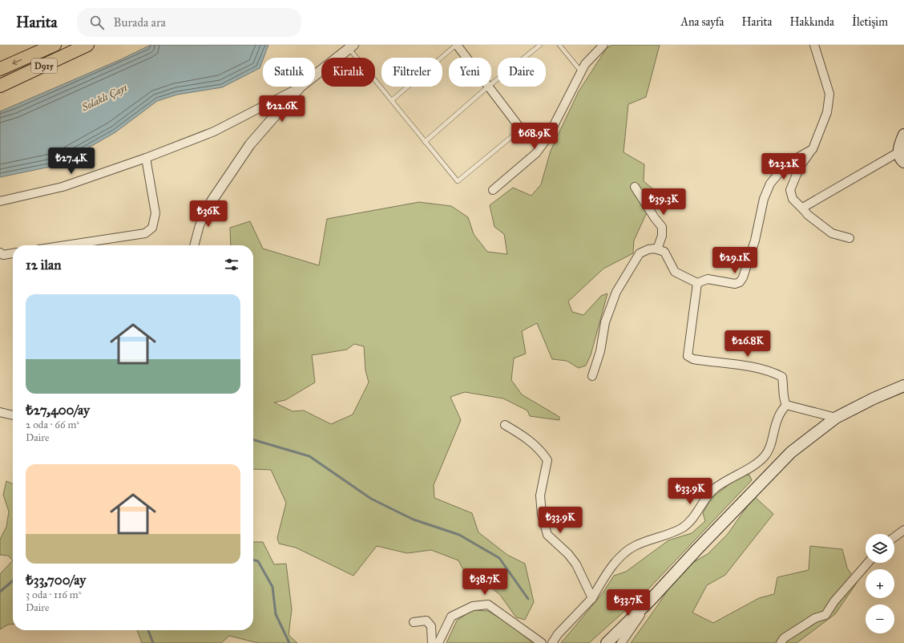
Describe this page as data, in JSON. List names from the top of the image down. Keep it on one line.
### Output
{"streets":{"highway":["D915"]},"water":["Solaklı Çayı"],"page":{"header":"Harita","search":"Burada ara","nav":["Ana sayfa","Harita","Hakkında","İletişim"],"chip":["Satılık","Kiralık","Filtreler","Yeni","Daire"],"price":["₺22.6K","₺68.9K","₺27.4K","₺23.2K","₺39.3K","₺36K","₺29.1K","₺26.8K","₺33.9K","₺33.9K","₺38.7K","₺33.7K"],"heading":"12 ilan","list":[{"name":"₺27,400/ay","note":"2 oda · 66 m² · Daire"},{"name":"₺33,700/ay","note":"3 oda · 116 m² · Daire"}],"map_buttons":["+","−"]}}
